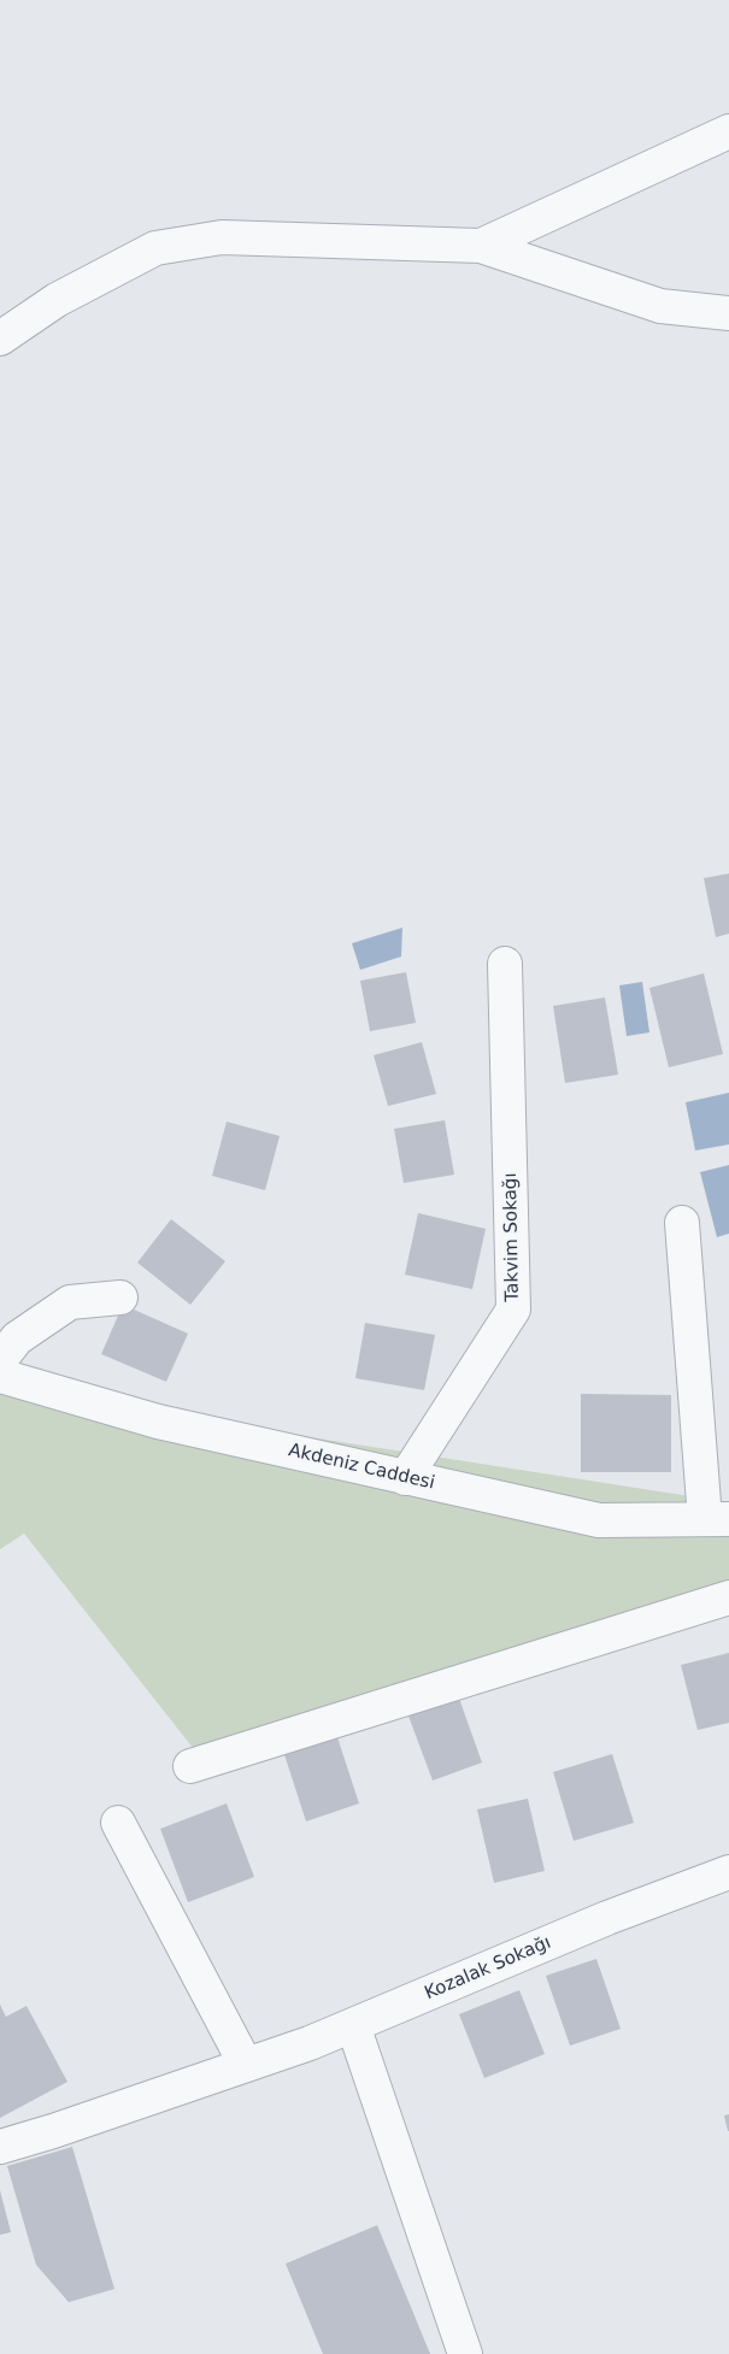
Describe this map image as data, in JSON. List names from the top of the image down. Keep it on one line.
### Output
{"streets":{"street":["Takvim Sokağı","Akdeniz Caddesi","Kozalak Sokağı"]},"crossings":[["Takvim Sokağı","Akdeniz Caddesi"]]}
